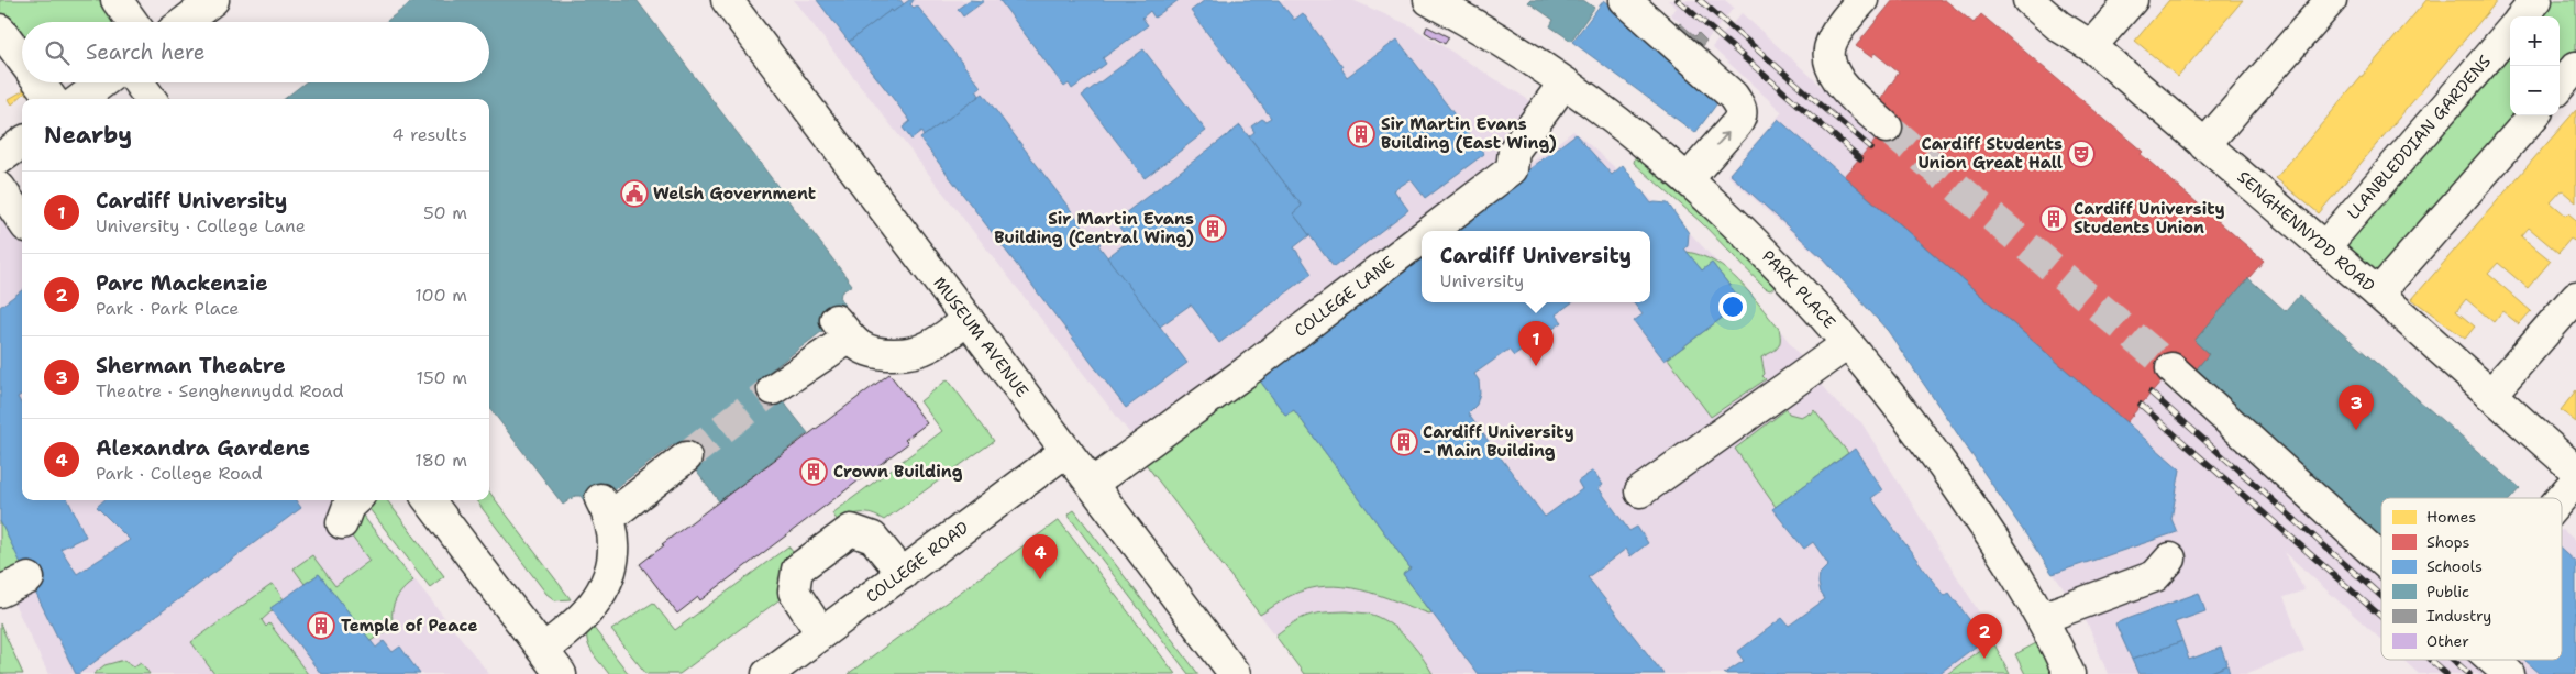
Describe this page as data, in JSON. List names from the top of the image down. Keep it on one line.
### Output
{"streets":{"street":["LLANBLEDDIAN GARDENS","SENGHENNYDD ROAD","PARK PLACE","COLLEGE LANE","MUSEUM AVENUE","COLLEGE ROAD"]},"crossings":[["LLANBLEDDIAN GARDENS","SENGHENNYDD ROAD"],["PARK PLACE","COLLEGE LANE"],["COLLEGE LANE","MUSEUM AVENUE"],["MUSEUM AVENUE","COLLEGE ROAD"]],"places":{"building":["Sir Martin Evans Building (East Wing)","Cardiff University Students Union","Sir Martin Evans Building (Central Wing)","Cardiff University - Main Building","Crown Building","Temple of Peace"],"theatre":["Cardiff Students Union Great Hall"],"public building":["Welsh Government"]},"legend":["Homes","Shops","Schools","Public","Industry","Other"],"page":{"map_buttons":["+","−"],"search":"Search here","heading":["Nearby","4 results"],"list":[{"mark":"1","name":"Cardiff University","note":"University · College Lane","value":"50 m"},{"mark":"2","name":"Parc Mackenzie","note":"Park · Park Place","value":"100 m"},{"mark":"3","name":"Sherman Theatre","note":"Theatre · Senghennydd Road","value":"150 m"},{"mark":"4","name":"Alexandra Gardens","note":"Park · College Road","value":"180 m"}],"popup":["Cardiff University","University"],"pins":["1","3","4","2"]}}
